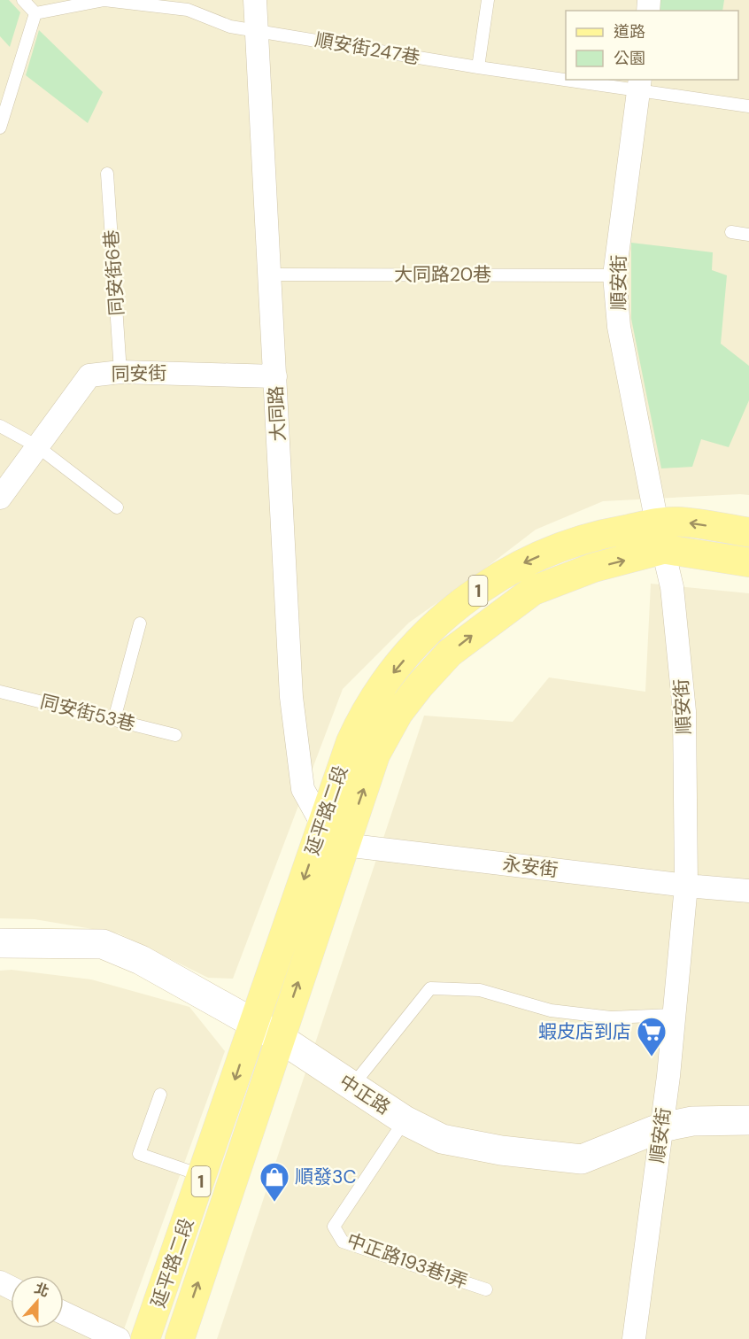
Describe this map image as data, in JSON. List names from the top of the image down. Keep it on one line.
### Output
{"streets":{"main road":["1","延平路二段","中正路"],"street":["順安街","同安街","大同路","永安街"],"lane":["順安街247巷","同安街6巷","大同路20巷","同安街53巷","中正路193巷1弄"]},"crossings":[["順安街247巷","順安街"],["順安街247巷","大同路"],["同安街6巷","同安街"],["大同路20巷","順安街"],["大同路20巷","大同路"],["順安街","延平路二段"],["順安街","永安街"],["順安街","中正路"],["同安街","大同路"],["大同路","延平路二段"],["延平路二段","永安街"],["延平路二段","中正路"],["中正路","中正路193巷1弄"]],"places":{"supermarket":["蝦皮店到店"],"shop":["順發3C"]},"legend":["道路","公園"],"north":"top"}
